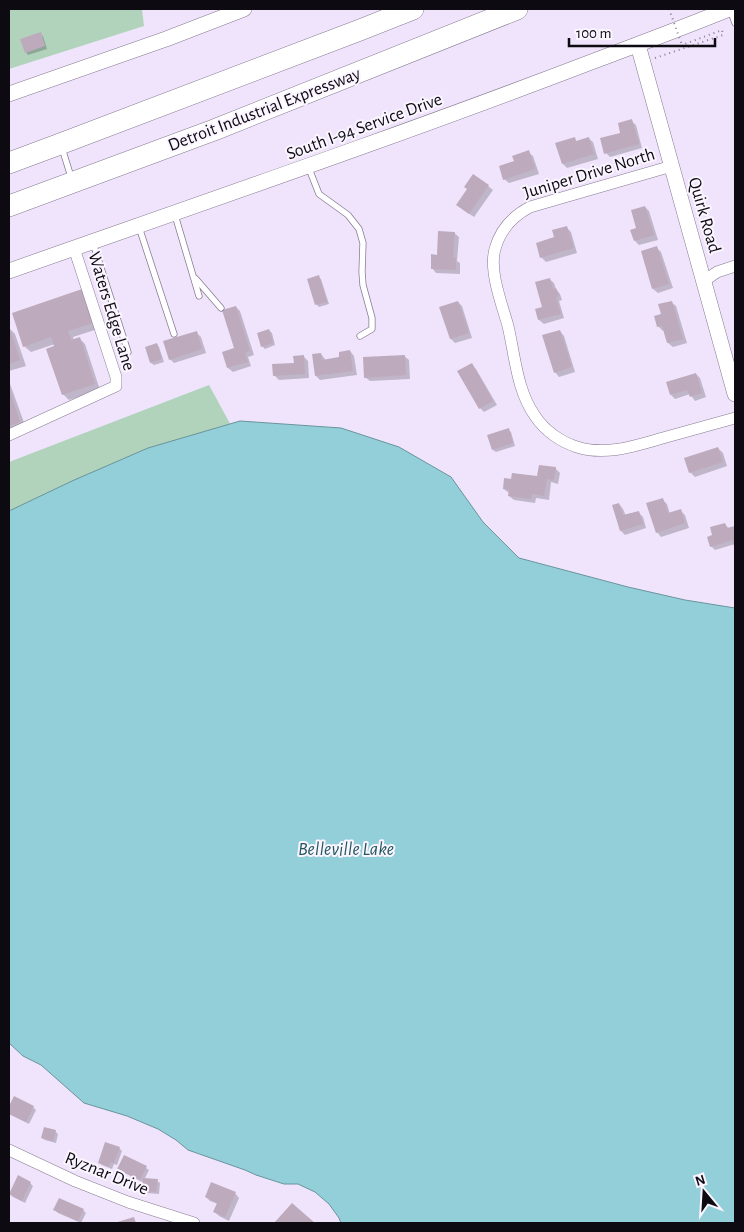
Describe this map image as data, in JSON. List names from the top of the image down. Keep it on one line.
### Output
{"streets":{"highway":["Detroit Industrial Expressway"],"street":["South I-94 Service Drive","Juniper Drive North","Quirk Road","Waters Edge Lane","Ryznar Drive"]},"crossings":[["South I-94 Service Drive","Quirk Road"],["South I-94 Service Drive","Waters Edge Lane"],["Juniper Drive North","Quirk Road"]],"water":["Belleville Lake"],"scale_bar":"100 m","north":"top"}
